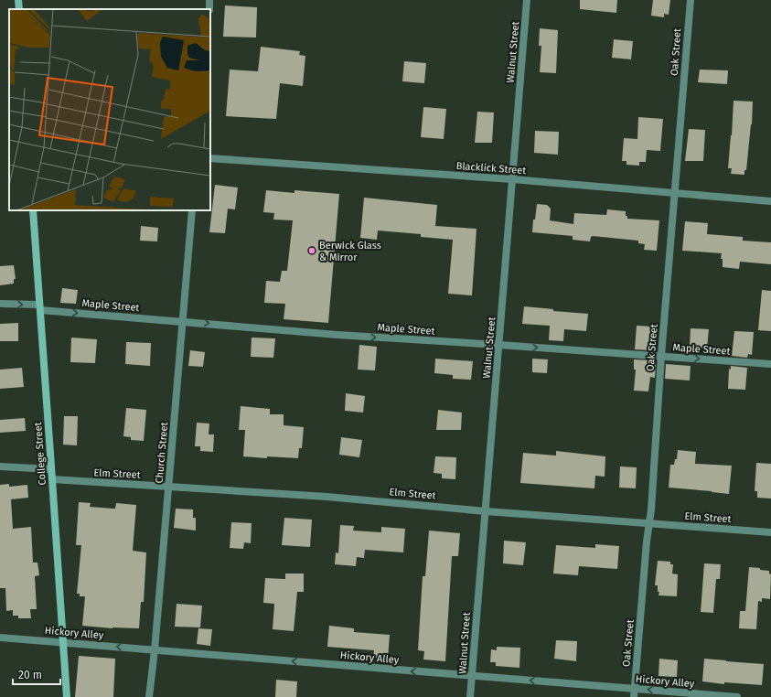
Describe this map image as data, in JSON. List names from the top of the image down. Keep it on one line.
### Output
{"streets":{"main road":["College Street"],"street":["Walnut Street","Oak Street","Blacklick Street","Maple Street","Church Street","Elm Street","Hickory Alley"]},"crossings":[["Walnut Street","Blacklick Street"],["Walnut Street","Maple Street"],["Walnut Street","Elm Street"],["Walnut Street","Hickory Alley"],["Oak Street","Blacklick Street"],["Oak Street","Maple Street"],["Oak Street","Elm Street"],["Oak Street","Hickory Alley"],["Maple Street","Church Street"],["Maple Street","College Street"],["Church Street","Elm Street"],["Church Street","Hickory Alley"],["College Street","Elm Street"],["College Street","Hickory Alley"]],"one_way":["Maple Street","Hickory Alley"],"places":["Berwick Glass & Mirror"],"scale_bar":"20 m"}
